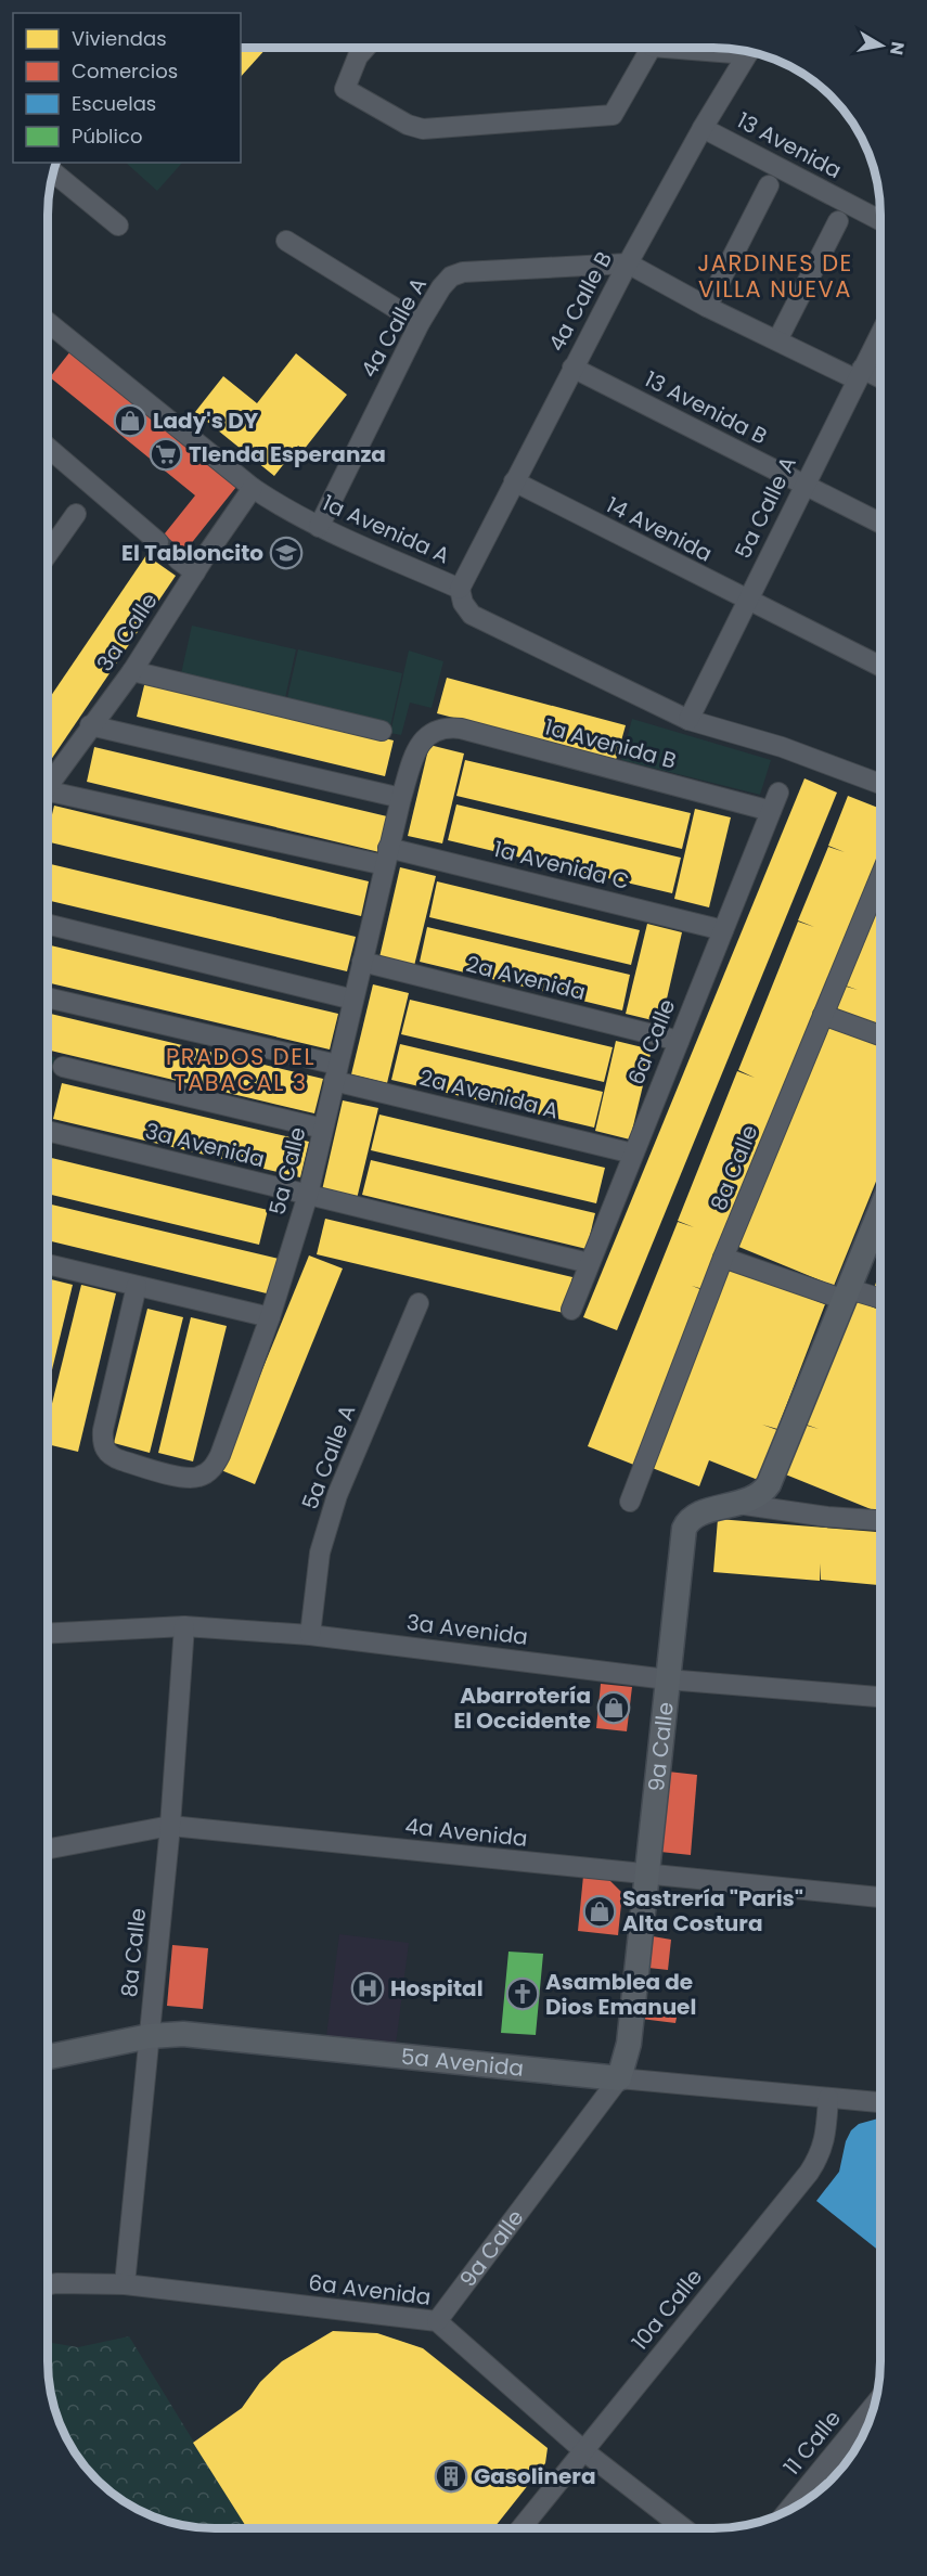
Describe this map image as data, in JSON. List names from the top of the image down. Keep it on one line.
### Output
{"streets":{"main road":["9a Calle","5a Avenida"],"street":["13 Avenida","4a Calle B","4a Calle A","13 Avenida B","5a Calle A","1a Avenida A","14 Avenida","3a Calle","1a Avenida B","1a Avenida C","2a Avenida","6a Calle","2a Avenida A","3a Avenida","8a Calle","5a Calle","4a Avenida","6a Avenida","10a Calle","11 Calle"]},"crossings":[["13 Avenida","4a Calle B"],["4a Calle B","4a Calle A"],["4a Calle B","13 Avenida B"],["4a Calle B","1a Avenida A"],["4a Calle B","14 Avenida"],["4a Calle A","1a Avenida A"],["13 Avenida B","5a Calle A"],["5a Calle A","1a Avenida A"],["5a Calle A","14 Avenida"],["5a Calle A","3a Avenida"],["1a Avenida A","3a Calle"],["1a Avenida B","6a Calle"],["1a Avenida B","5a Calle"],["1a Avenida C","6a Calle"],["1a Avenida C","5a Calle"],["2a Avenida","6a Calle"],["2a Avenida","5a Calle"],["6a Calle","2a Avenida A"],["6a Calle","3a Avenida"],["2a Avenida A","5a Calle"],["3a Avenida","8a Calle"],["3a Avenida","5a Calle"],["3a Avenida","9a Calle"],["8a Calle","4a Avenida"],["8a Calle","5a Avenida"],["8a Calle","6a Avenida"],["9a Calle","4a Avenida"],["9a Calle","5a Avenida"],["9a Calle","6a Avenida"],["5a Avenida","10a Calle"],["6a Avenida","10a Calle"]],"districts":["JARDINES DE VILLA NUEVA","PRADOS DEL TABACAL 3"],"places":{"shop":["Lady's DY","Abarrotería El Occidente","Sastrería \"Paris\" Alta Costura"],"supermarket":["TIenda Esperanza"],"school or university":["El Tabloncito"],"hospital":["Hospital"],"church":["Asamblea de Dios Emanuel"],"building":["Gasolinera"]},"legend":["Viviendas","Comercios","Escuelas","Público"],"north":"right"}
